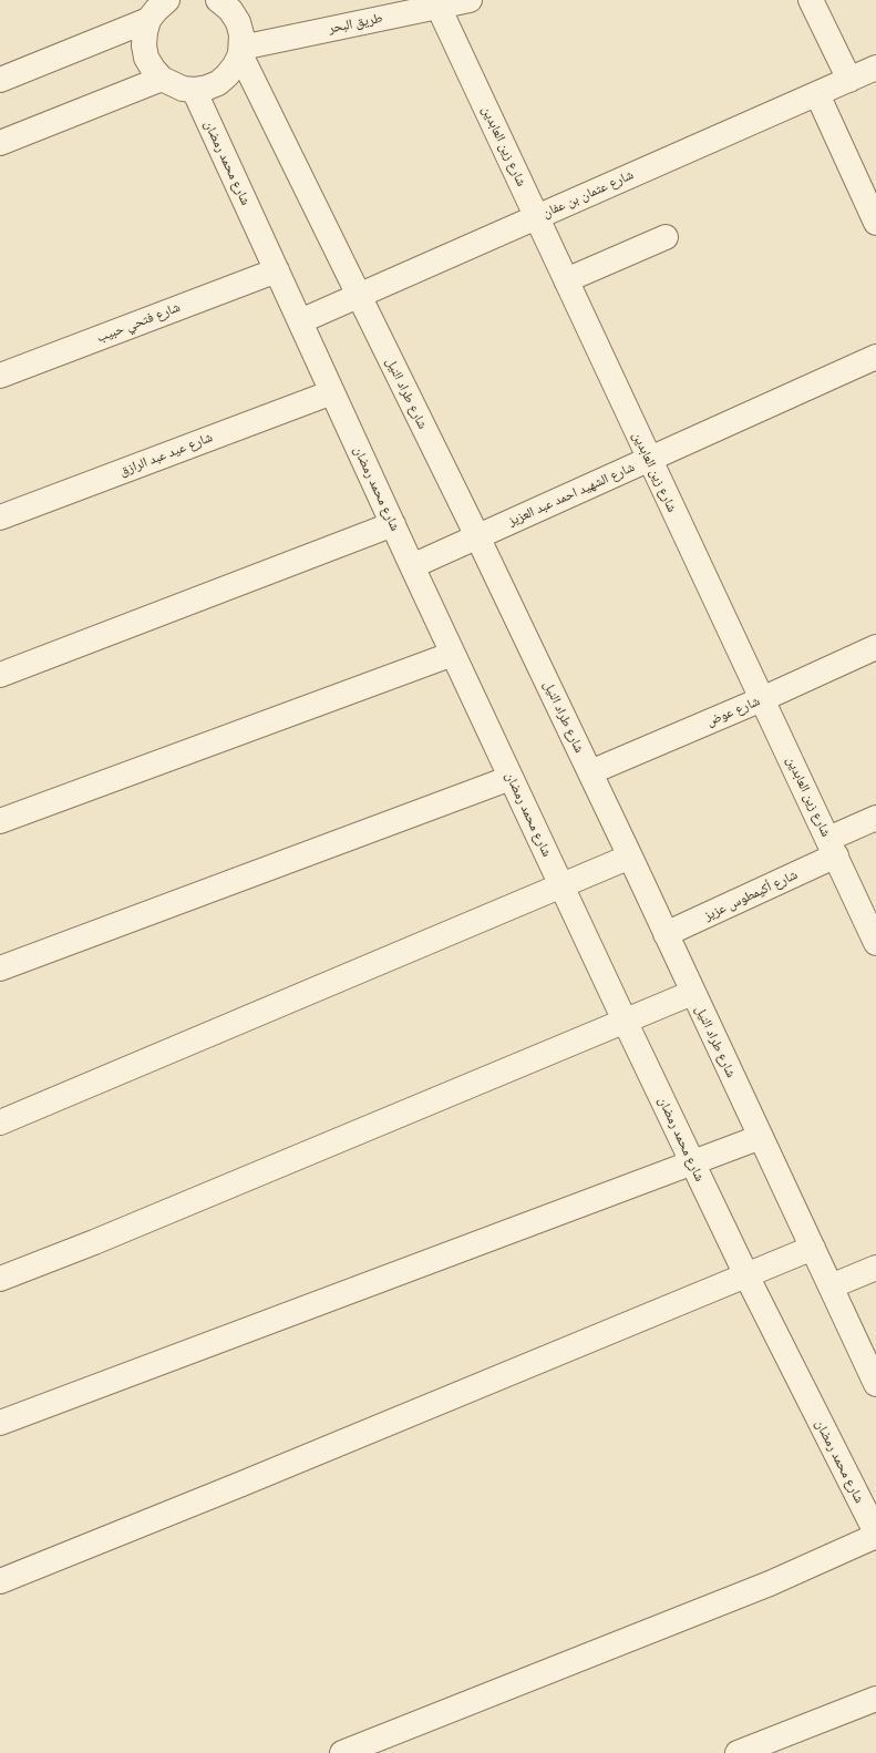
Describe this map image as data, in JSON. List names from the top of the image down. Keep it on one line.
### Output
{"streets":{"street":["طريق البحر","شارع زين العابدين","شارع محمد رمضان","شارع عثمان بن عفان","شارع فتحي حبيب","شارع طراد النيل","شارع عيد عبد الرازق","شارع الشهيد احمد عبد العزيز","شارع عوض","شارع أكيمطوس عزيز"]},"crossings":[["طريق البحر","شارع زين العابدين"],["طريق البحر","شارع طراد النيل"],["شارع زين العابدين","شارع عثمان بن عفان"],["شارع زين العابدين","شارع الشهيد احمد عبد العزيز"],["شارع زين العابدين","شارع عوض"],["شارع زين العابدين","شارع أكيمطوس عزيز"],["شارع محمد رمضان","شارع عثمان بن عفان"],["شارع محمد رمضان","شارع فتحي حبيب"],["شارع محمد رمضان","شارع عيد عبد الرازق"],["شارع محمد رمضان","شارع الشهيد احمد عبد العزيز"],["شارع عثمان بن عفان","شارع طراد النيل"],["شارع طراد النيل","شارع الشهيد احمد عبد العزيز"],["شارع طراد النيل","شارع عوض"],["شارع طراد النيل","شارع أكيمطوس عزيز"]]}
